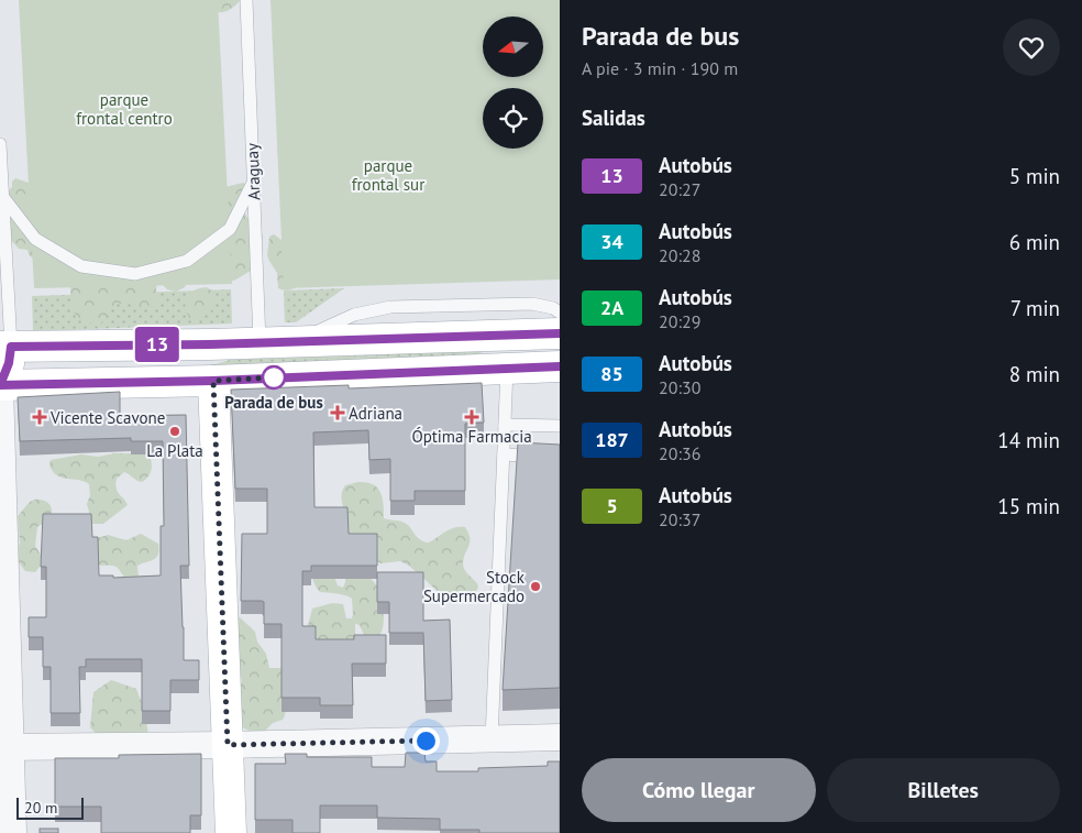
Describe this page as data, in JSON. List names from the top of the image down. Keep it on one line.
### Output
{"streets":{"lane":["Araguay"]},"parks":["parque frontal centro","parque frontal sur"],"places":{"other":["Parada de bus","La Plata","Stock Supermercado"],"health":["Adriana","Vicente Scavone","Óptima Farmacia"]},"lines":["bus line 13"],"scale_bar":"20 m","north":"left","page":{"on_map":"13","heading":[["Parada de bus","A pie · 3 min · 190 m"],"Salidas"],"list":[{"mark":"13","name":"Autobús","note":"20:27","value":"5 min"},{"mark":"34","name":"Autobús","note":"20:28","value":"6 min"},{"mark":"2A","name":"Autobús","note":"20:29","value":"7 min"},{"mark":"85","name":"Autobús","note":"20:30","value":"8 min"},{"mark":"187","name":"Autobús","note":"20:36","value":"14 min"},{"mark":"5","name":"Autobús","note":"20:37","value":"15 min"}],"buttons":["Cómo llegar","Billetes"],"scale":"20 m"}}
